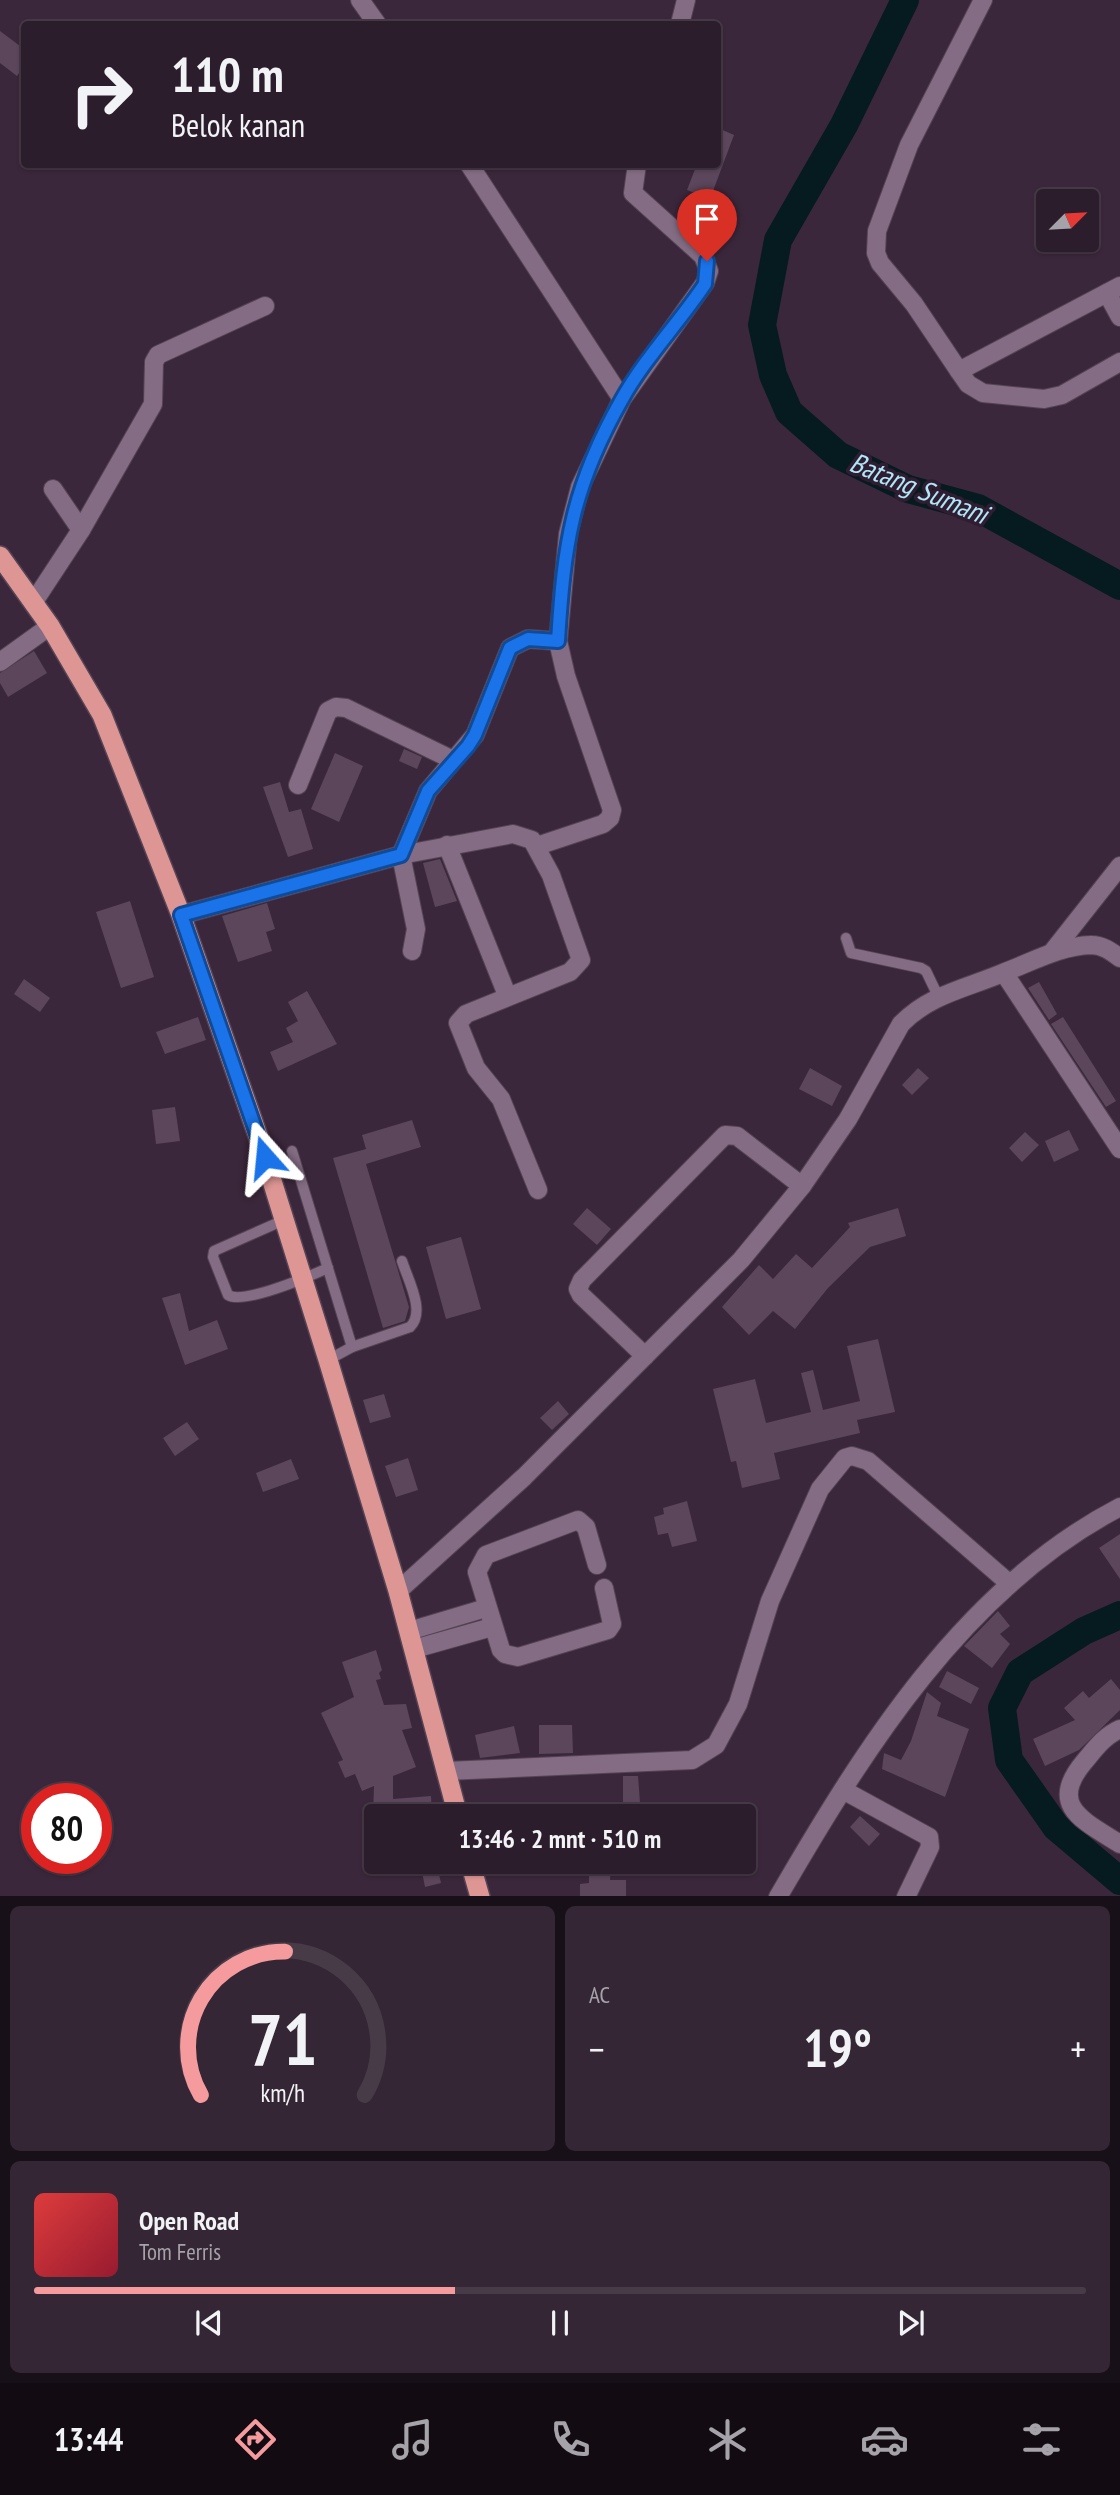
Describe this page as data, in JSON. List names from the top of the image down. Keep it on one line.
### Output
{"water":["Batang Sumani"],"north":"top right","page":{"turn":["110 m","Belok kanan"],"limit":"80","trip":"13:46 · 2 mnt · 510 m","tile":"AC","heat":["−","19°","+"],"song":["Open Road","Tom Ferris"],"tabs":"13:44","gauge":["71","km/h"]}}
